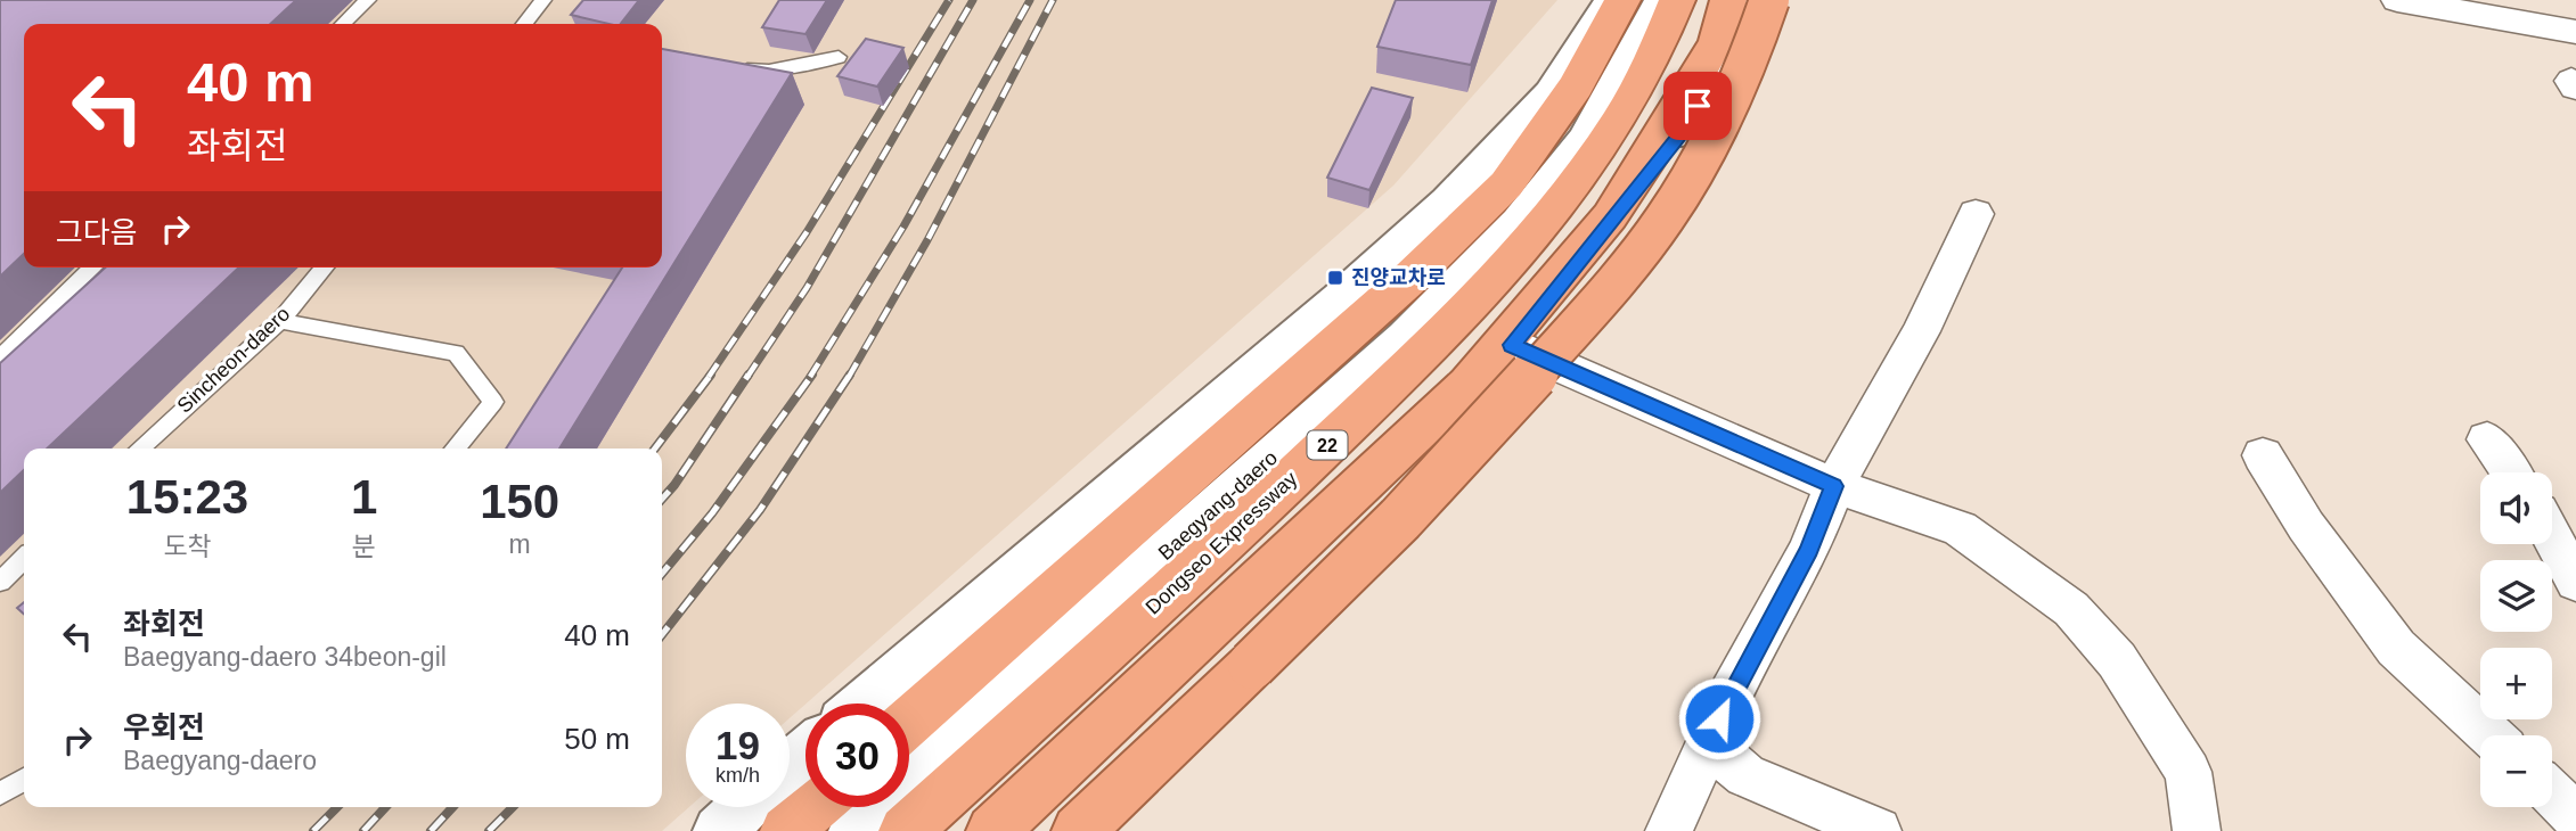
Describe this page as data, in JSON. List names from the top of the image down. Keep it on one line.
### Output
{"streets":{"highway":["22","Dongseo Expressway"],"main road":["Baegyang-daero"],"lane":["Sincheon-daero"]},"places":{"transit":["진양교차로"]},"page":{"turn":["40 m","좌회전"],"then":"그다음","eta":["15:23","도착","1","분","150","m"],"map_buttons":["+","−"],"list":[{"name":"좌회전","note":"Baegyang-daero 34beon-gil","value":"40 m"},{"name":"우회전","note":"Baegyang-daero","value":"50 m"}],"speed":"19 km/h","limit":"30"}}
